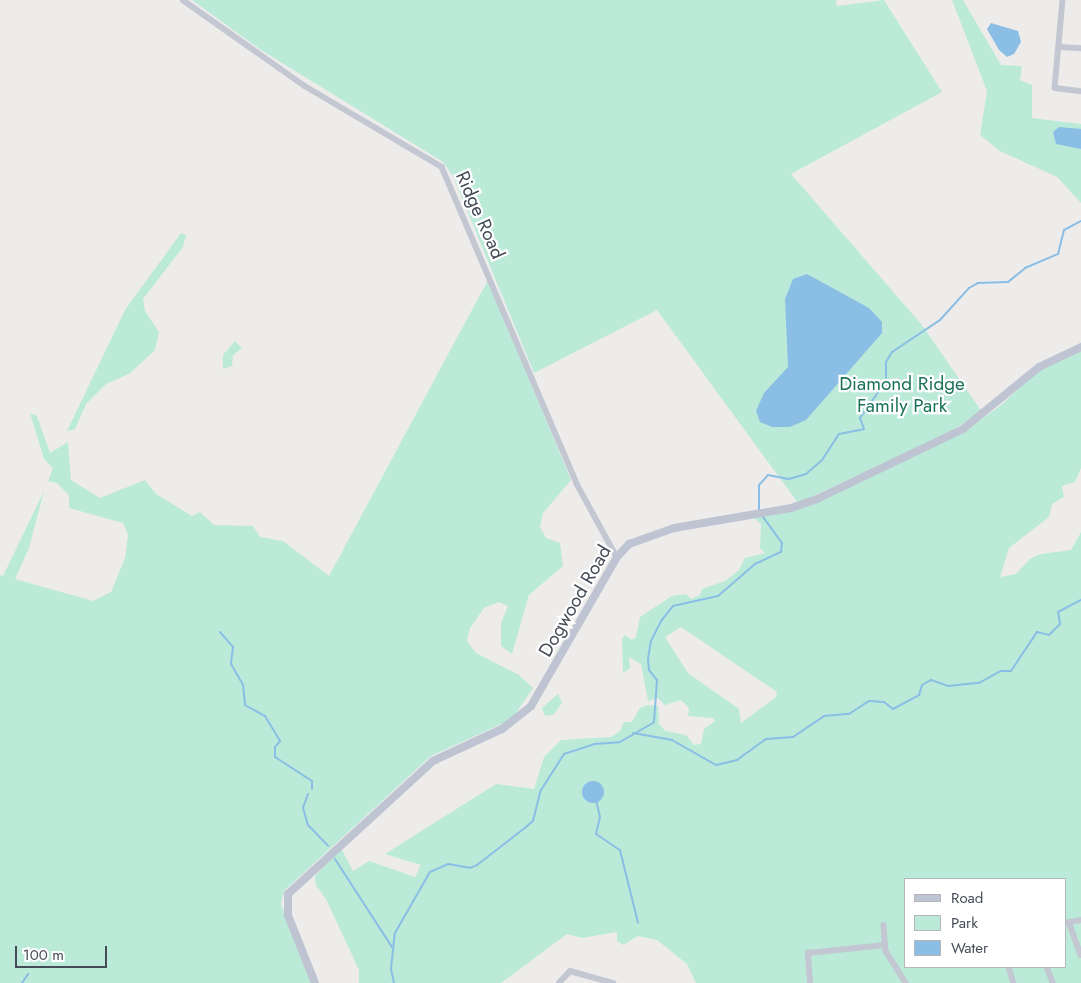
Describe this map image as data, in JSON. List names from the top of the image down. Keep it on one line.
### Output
{"streets":{"street":["Ridge Road","Dogwood Road"]},"crossings":[["Ridge Road","Dogwood Road"]],"parks":["Diamond Ridge Family Park"],"legend":["Road","Park","Water"],"scale_bar":"100 m"}
